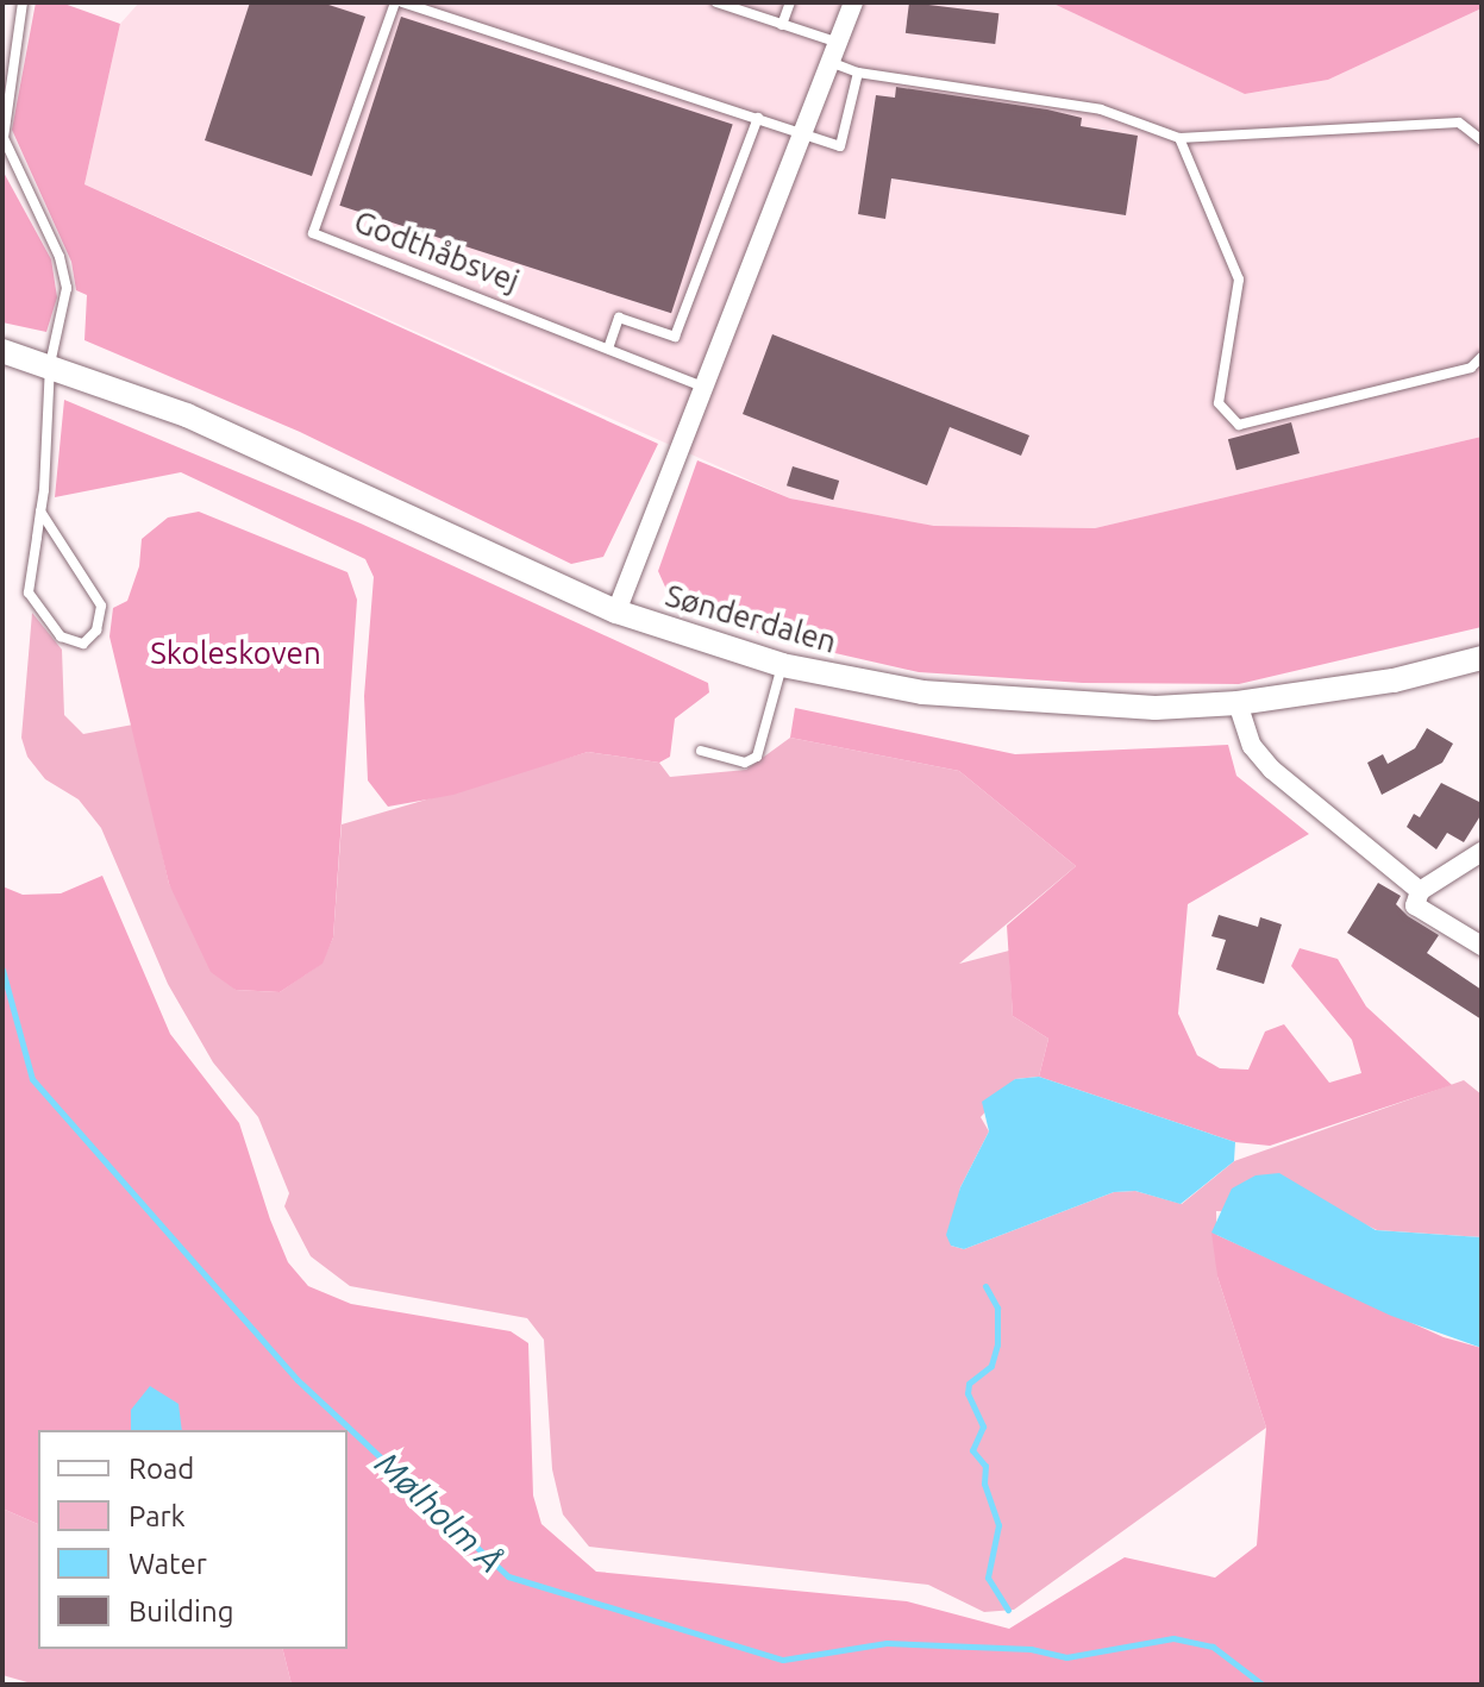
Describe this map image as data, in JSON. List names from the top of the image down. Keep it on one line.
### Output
{"streets":{"street":["Sønderdalen"],"lane":["Godthåbsvej"]},"water":["Mølholm Å"],"parks":["Skoleskoven"],"legend":["Road","Park","Water","Building"]}
